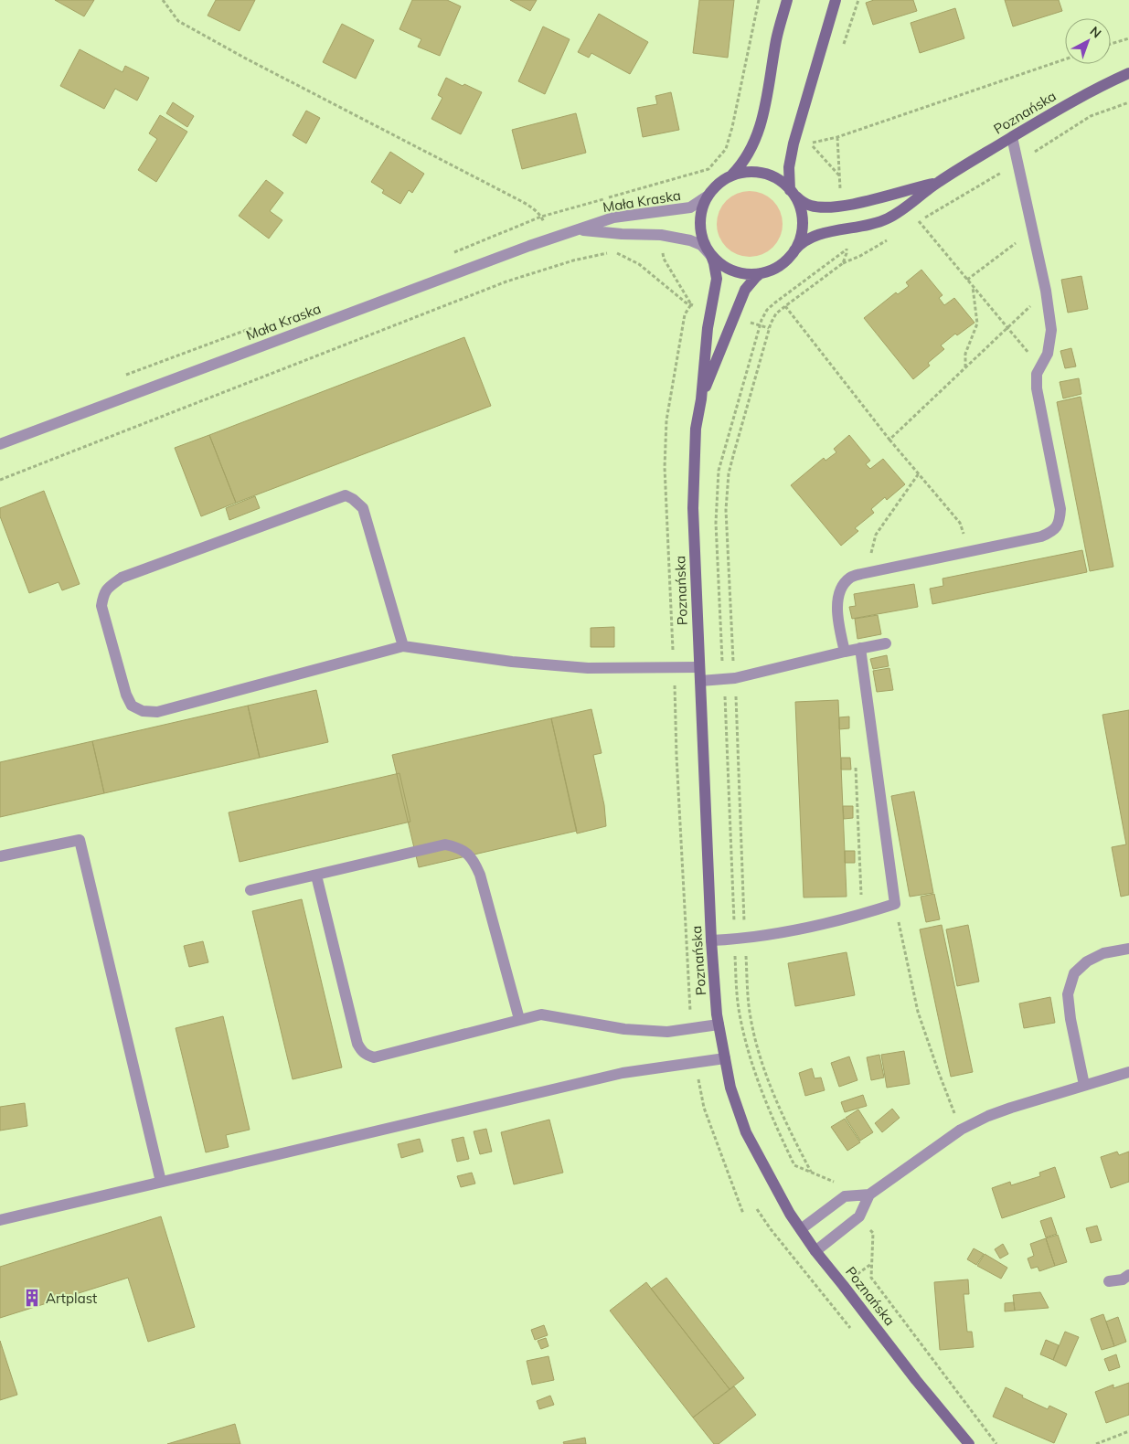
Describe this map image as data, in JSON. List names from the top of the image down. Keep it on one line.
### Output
{"streets":{"main road":["Poznańska"],"street":["Mała Kraska"]},"crossings":[["Poznańska","Mała Kraska"]],"places":{"building":["Artplast"]},"north":"top right"}
